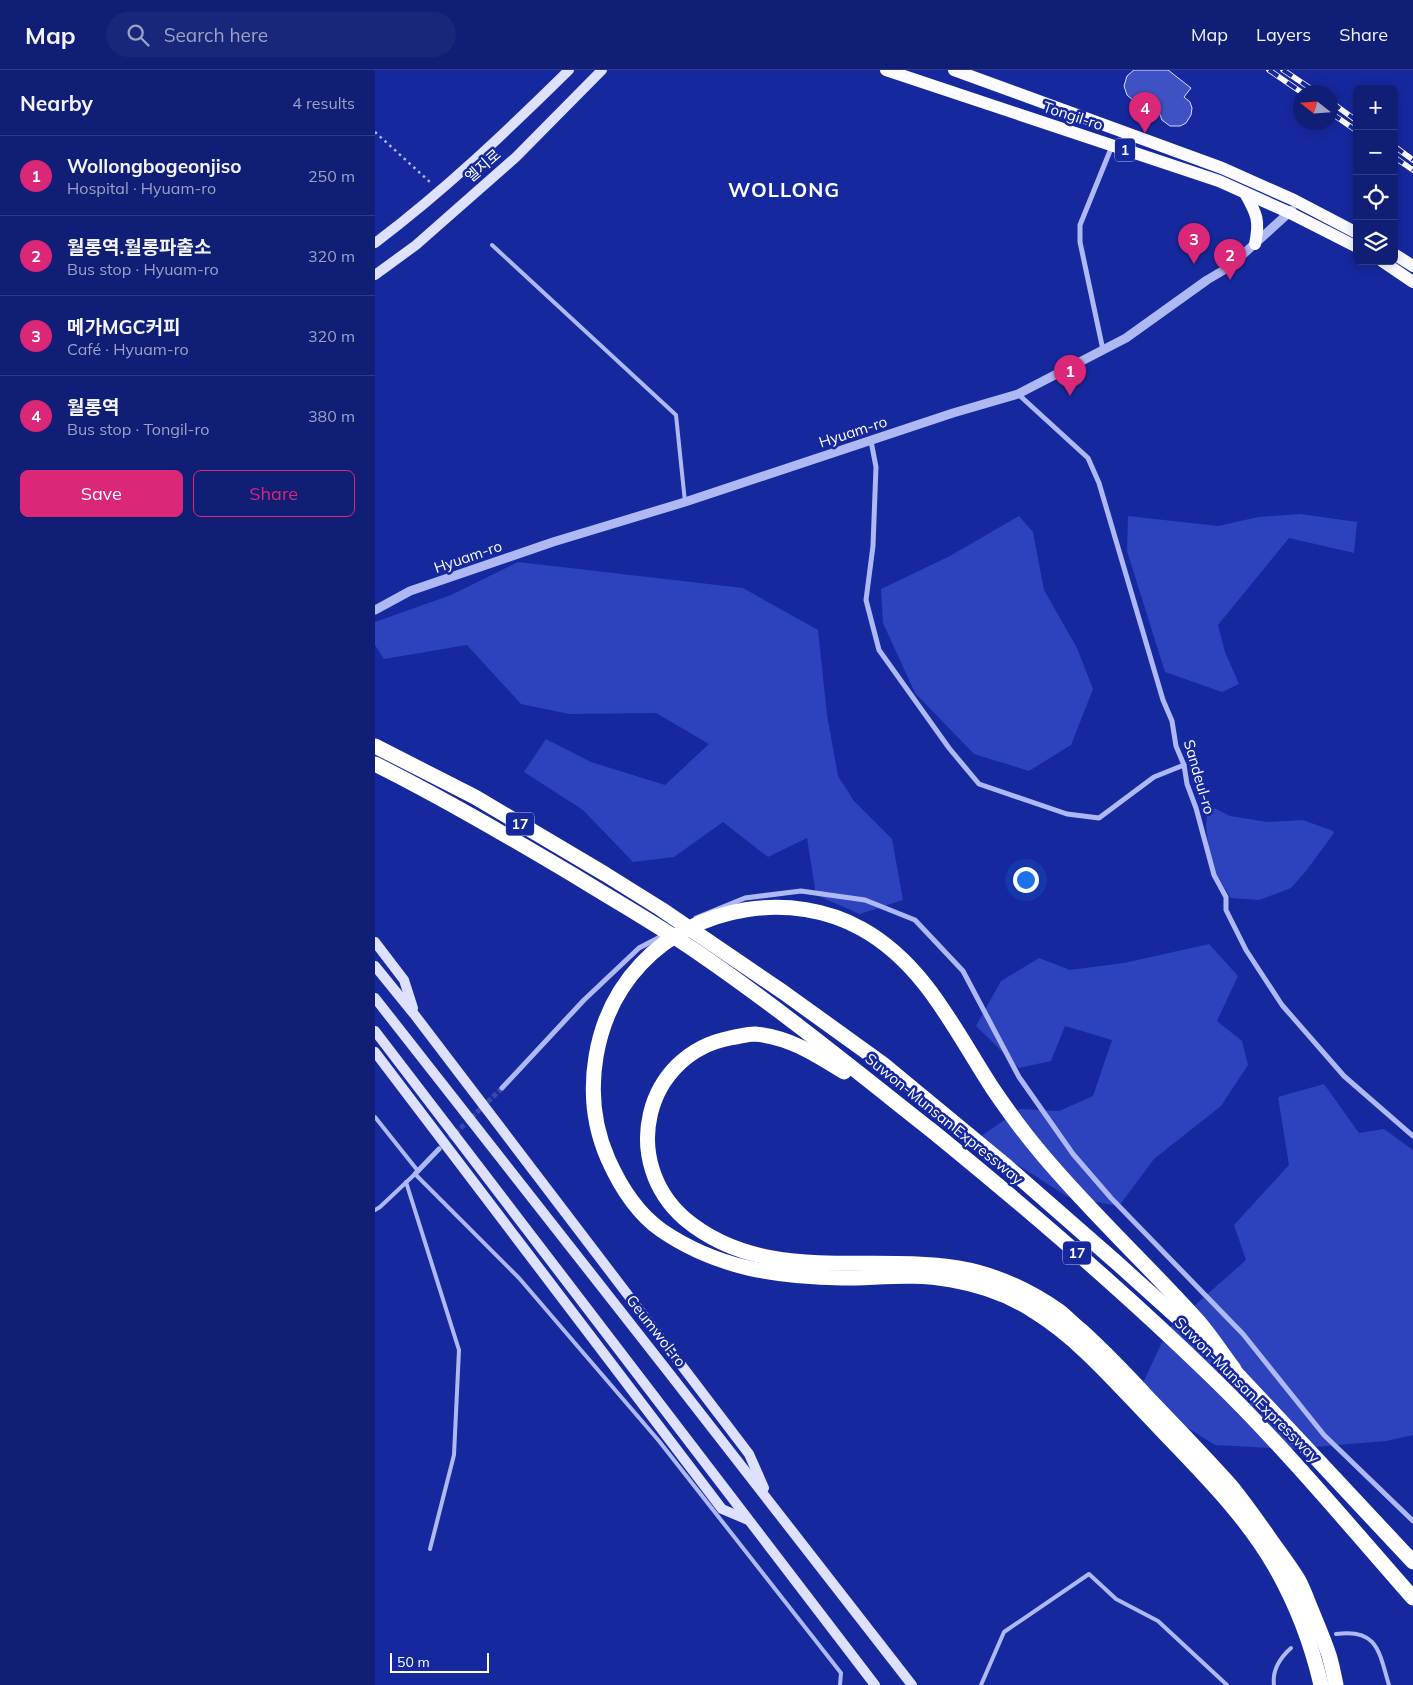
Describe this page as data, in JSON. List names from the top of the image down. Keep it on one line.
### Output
{"streets":{"highway":["17","Suwon-Munsan Expressway"],"main road":["Tongil-ro","1","엘지로","Geumwol-ro"],"street":["Hyuam-ro","Sandeul-ro"]},"crossings":[["Tongil-ro","Hyuam-ro"],["Hyuam-ro","Sandeul-ro"]],"districts":["WOLLONG"],"scale_bar":"50 m","north":"left","page":{"header":"Map","search":"Search here","nav":["Map","Layers","Share"],"heading":["Nearby","4 results"],"map_buttons":["+","−"],"pins":["4","3","2","1"],"list":[{"mark":"1","name":"Wollongbogeonjiso","note":"Hospital · Hyuam-ro","value":"250 m"},{"mark":"2","name":"월롱역.월롱파출소","note":"Bus stop · Hyuam-ro","value":"320 m"},{"mark":"3","name":"메가MGC커피","note":"Café · Hyuam-ro","value":"320 m"},{"mark":"4","name":"월롱역","note":"Bus stop · Tongil-ro","value":"380 m"}],"buttons":["Save","Share"],"scale":"50 m"}}
